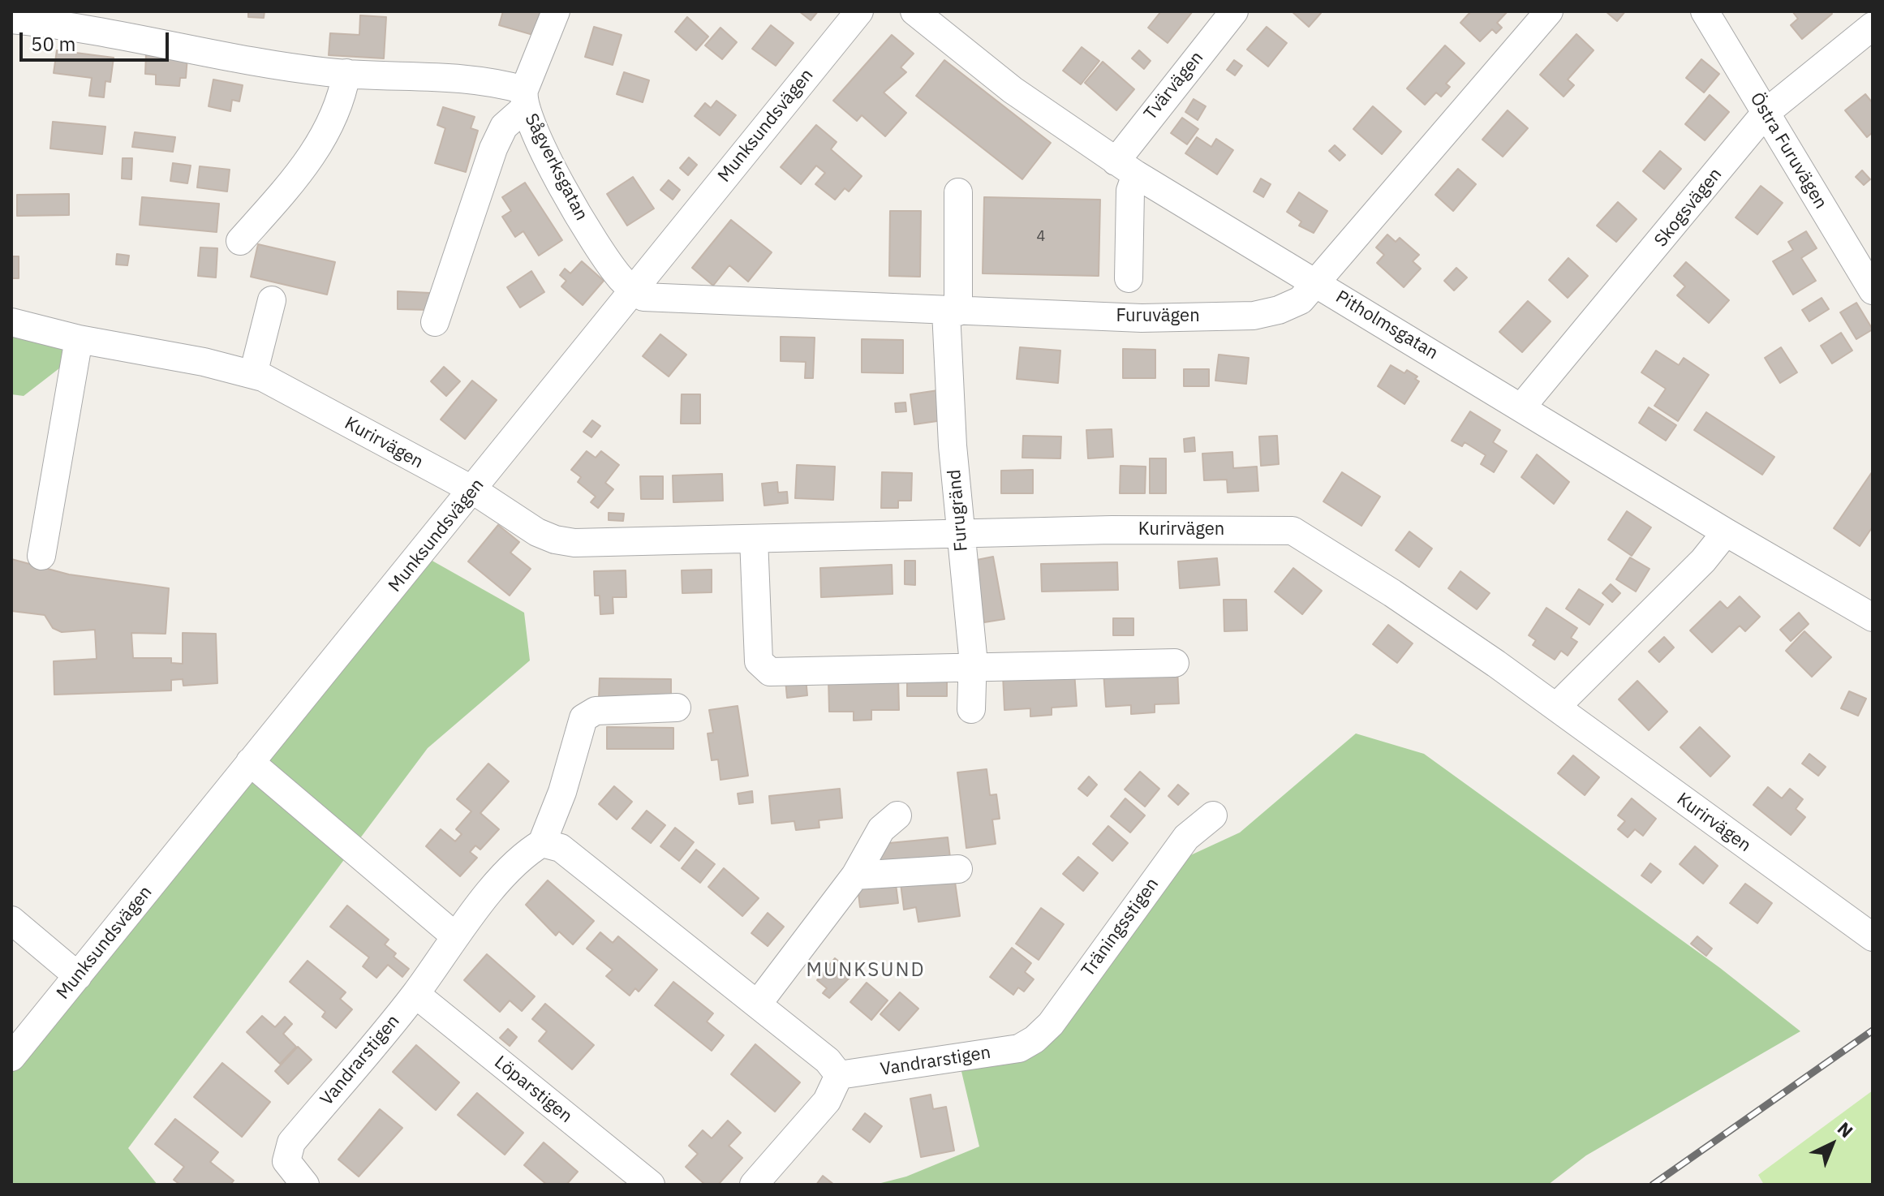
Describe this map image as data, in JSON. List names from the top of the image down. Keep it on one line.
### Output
{"streets":{"street":["Tvärvägen","Munksundsvägen","Östra Furuvägen","Sågverksgatan","Skogsvägen","Furuvägen","Pitholmsgatan","Kurirvägen","Furugränd","Träningsstigen","Vandrarstigen","Löparstigen"]},"crossings":[["Tvärvägen","Pitholmsgatan"],["Munksundsvägen","Sågverksgatan"],["Munksundsvägen","Furuvägen"],["Munksundsvägen","Kurirvägen"],["Östra Furuvägen","Skogsvägen"],["Sågverksgatan","Furuvägen"],["Skogsvägen","Pitholmsgatan"],["Furuvägen","Pitholmsgatan"],["Furuvägen","Furugränd"],["Kurirvägen","Furugränd"],["Träningsstigen","Vandrarstigen"],["Vandrarstigen","Löparstigen"]],"districts":["MUNKSUND"],"house_numbers":["4"],"scale_bar":"50 m","north":"top right"}
